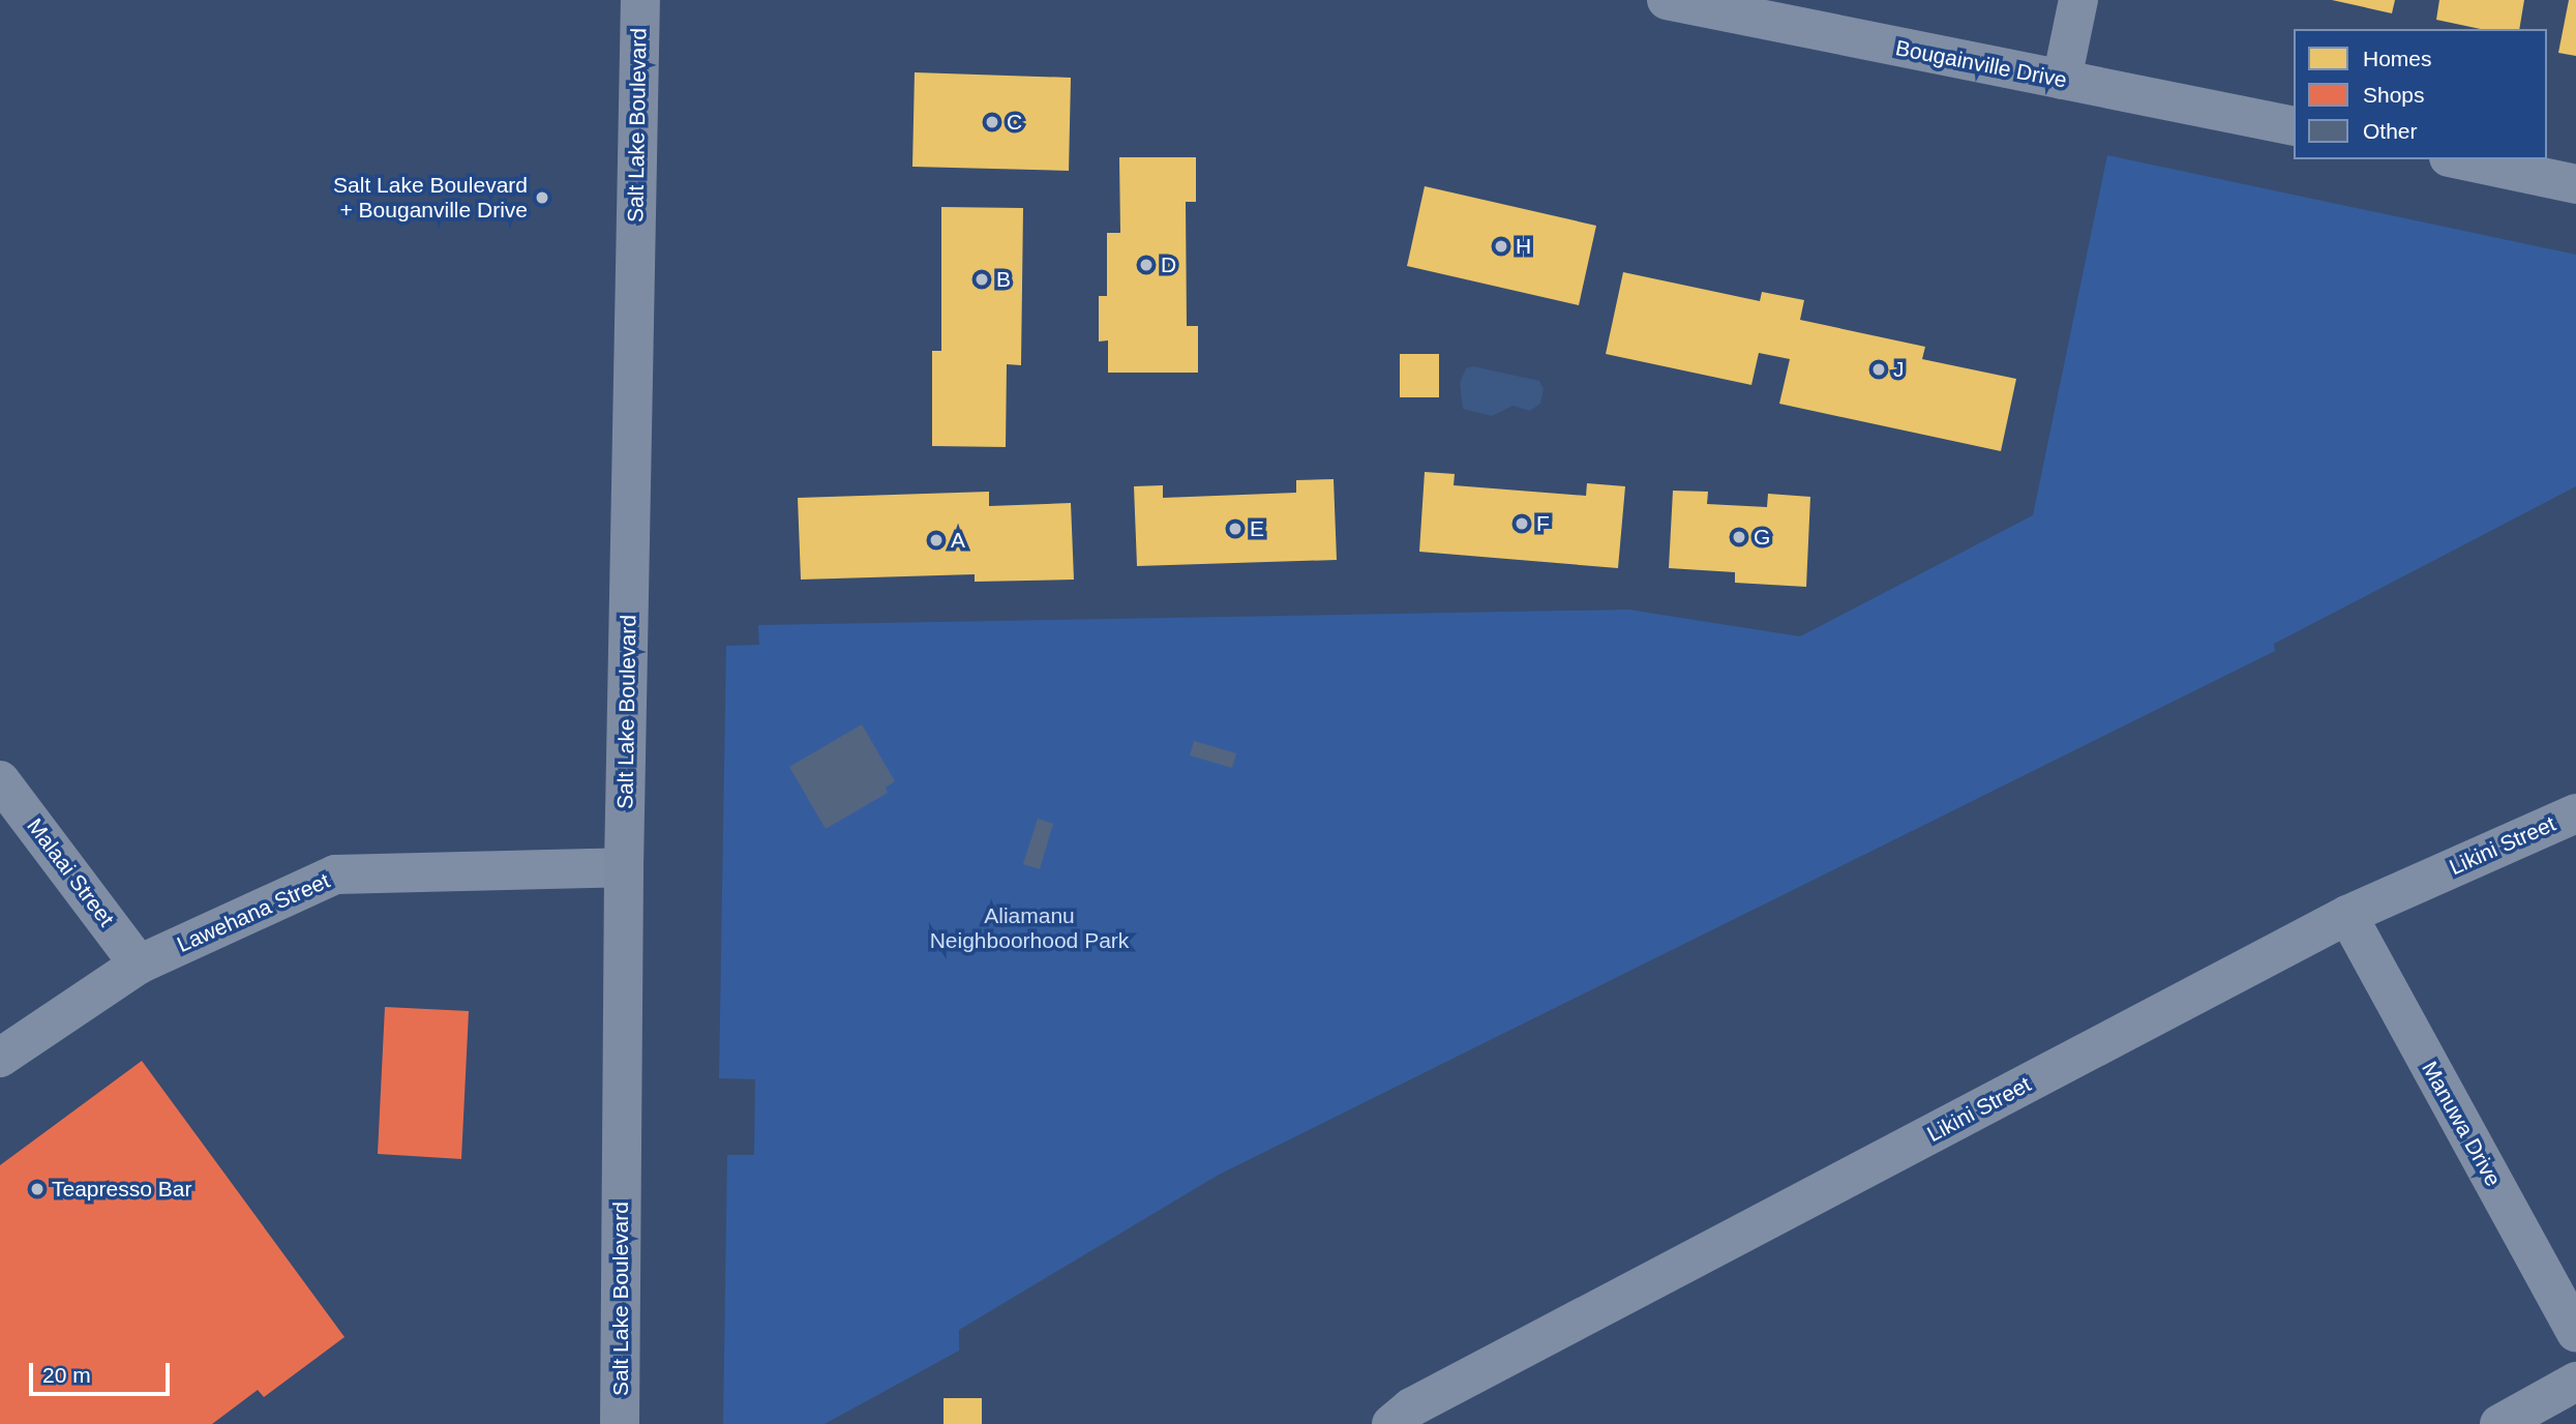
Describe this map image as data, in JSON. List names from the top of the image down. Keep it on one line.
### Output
{"streets":{"main road":["Salt Lake Boulevard"],"street":["Bougainville Drive","Likini Street","Malaai Street","Lawehana Street","Manuwa Drive"]},"crossings":[["Salt Lake Boulevard","Lawehana Street"],["Likini Street","Manuwa Drive"],["Malaai Street","Lawehana Street"]],"parks":["Aliamanu Neighboorhood Park"],"places":["C","Salt Lake Boulevard + Bouganville Drive","H","D","B","J","F","E","G","A","Teapresso Bar"],"legend":["Homes","Shops","Other"],"scale_bar":"20 m"}
